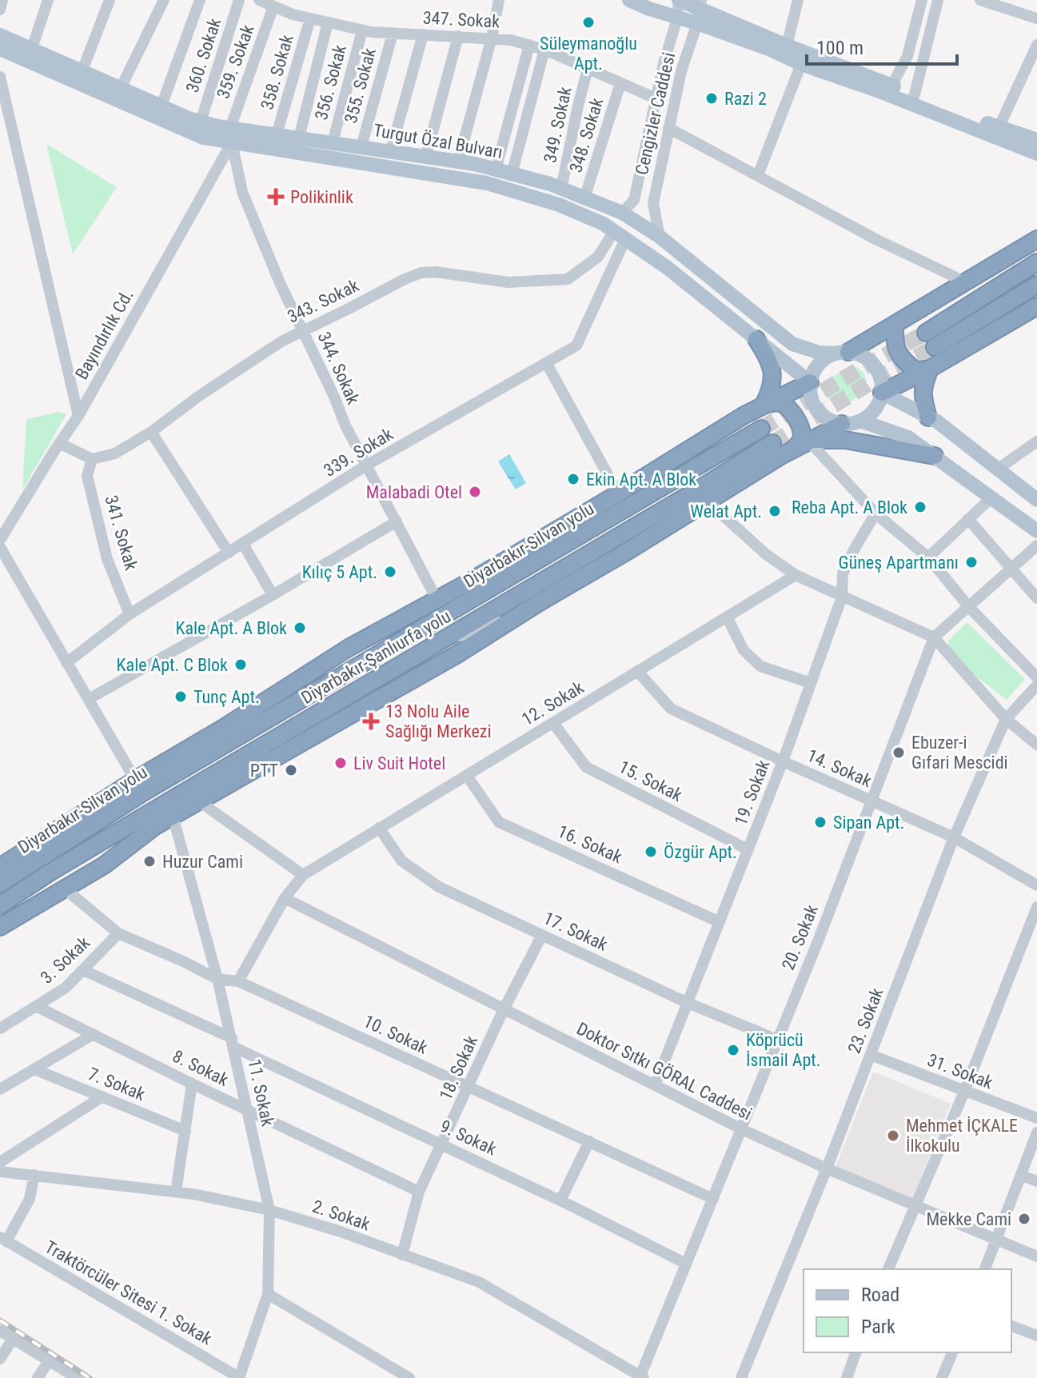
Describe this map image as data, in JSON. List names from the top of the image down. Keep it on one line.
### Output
{"streets":{"highway":["Diyarbakır-Silvan yolu","Diyarbakır-Şanlıurfa yolu"],"main road":["Turgut Özal Bulvarı"],"street":["347. Sokak","360. Sokak","359. Sokak","358. Sokak","356. Sokak","355. Sokak","Cengizler Caddesi","349. Sokak","348. Sokak","343. Sokak","Bayındırlık Cd.","344. Sokak","339. Sokak","341. Sokak","12. Sokak","14. Sokak","15. Sokak","19. Sokak","16. Sokak","17. Sokak","20. Sokak","3. Sokak","23. Sokak","10. Sokak","8. Sokak","18. Sokak","Doktor Sıtkı GÖRAL Caddesi","31. Sokak","7. Sokak","11. Sokak","9. Sokak","2. Sokak","Traktörcüler Sitesi 1. Sokak"]},"crossings":[["347. Sokak","359. Sokak"],["347. Sokak","358. Sokak"],["347. Sokak","356. Sokak"],["347. Sokak","355. Sokak"],["347. Sokak","Cengizler Caddesi"],["347. Sokak","349. Sokak"],["347. Sokak","348. Sokak"],["360. Sokak","Turgut Özal Bulvarı"],["359. Sokak","Turgut Özal Bulvarı"],["359. Sokak","Bayındırlık Cd."],["359. Sokak","344. Sokak"],["358. Sokak","Turgut Özal Bulvarı"],["356. Sokak","Turgut Özal Bulvarı"],["355. Sokak","Turgut Özal Bulvarı"],["Cengizler Caddesi","Turgut Özal Bulvarı"],["349. Sokak","Turgut Özal Bulvarı"],["348. Sokak","Turgut Özal Bulvarı"],["Turgut Özal Bulvarı","343. Sokak"],["Turgut Özal Bulvarı","Bayındırlık Cd."],["Turgut Özal Bulvarı","344. Sokak"],["Turgut Özal Bulvarı","339. Sokak"],["343. Sokak","344. Sokak"],["343. Sokak","339. Sokak"],["343. Sokak","341. Sokak"],["Bayındırlık Cd.","344. Sokak"],["344. Sokak","339. Sokak"],["339. Sokak","341. Sokak"],["12. Sokak","14. Sokak"],["12. Sokak","15. Sokak"],["12. Sokak","16. Sokak"],["12. Sokak","17. Sokak"],["12. Sokak","10. Sokak"],["12. Sokak","Doktor Sıtkı GÖRAL Caddesi"],["14. Sokak","19. Sokak"],["14. Sokak","20. Sokak"],["14. Sokak","23. Sokak"],["15. Sokak","19. Sokak"],["19. Sokak","16. Sokak"],["19. Sokak","17. Sokak"],["19. Sokak","Doktor Sıtkı GÖRAL Caddesi"],["17. Sokak","20. Sokak"],["17. Sokak","18. Sokak"],["20. Sokak","10. Sokak"],["20. Sokak","Doktor Sıtkı GÖRAL Caddesi"],["20. Sokak","9. Sokak"],["20. Sokak","2. Sokak"],["3. Sokak","10. Sokak"],["3. Sokak","8. Sokak"],["3. Sokak","9. Sokak"],["23. Sokak","Doktor Sıtkı GÖRAL Caddesi"],["23. Sokak","31. Sokak"],["10. Sokak","18. Sokak"],["10. Sokak","11. Sokak"],["8. Sokak","18. Sokak"],["8. Sokak","11. Sokak"],["18. Sokak","Doktor Sıtkı GÖRAL Caddesi"],["18. Sokak","9. Sokak"],["18. Sokak","2. Sokak"],["11. Sokak","9. Sokak"],["11. Sokak","2. Sokak"],["11. Sokak","Traktörcüler Sitesi 1. Sokak"]],"places":{"other":["Süleymanoğlu Apt.","Razi 2","Ekin Apt. A Blok","Malabadi Otel","Reba Apt. A Blok","Welat Apt.","Güneş Apartmanı","Kılıç 5 Apt.","Kale Apt. A Blok","Kale Apt. C Blok","Tunç Apt.","Ebuzer-i Gıfari Mescidi","Liv Suit Hotel","PTT","Sipan Apt.","Özgür Apt.","Huzur Cami","Köprücü İsmail Apt.","Mehmet İÇKALE İlkokulu","Mekke Cami"],"health":["Polikinlik","13 Nolu Aile Sağlığı Merkezi"]},"legend":["Road","Park"],"scale_bar":"100 m"}
